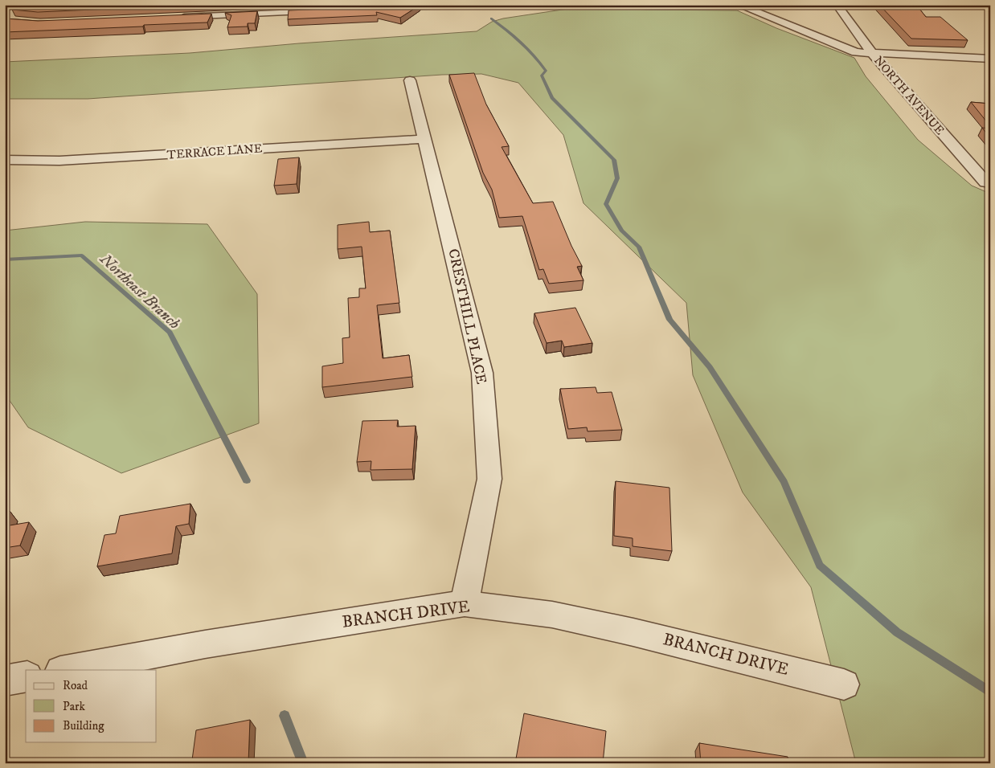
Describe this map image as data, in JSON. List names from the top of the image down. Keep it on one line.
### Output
{"streets":{"street":["NORTH AVENUE","TERRACE LANE","CRESTHILL PLACE","BRANCH DRIVE"]},"crossings":[["TERRACE LANE","CRESTHILL PLACE"],["CRESTHILL PLACE","BRANCH DRIVE"]],"water":["Northeast Branch"],"legend":["Road","Park","Building"]}
